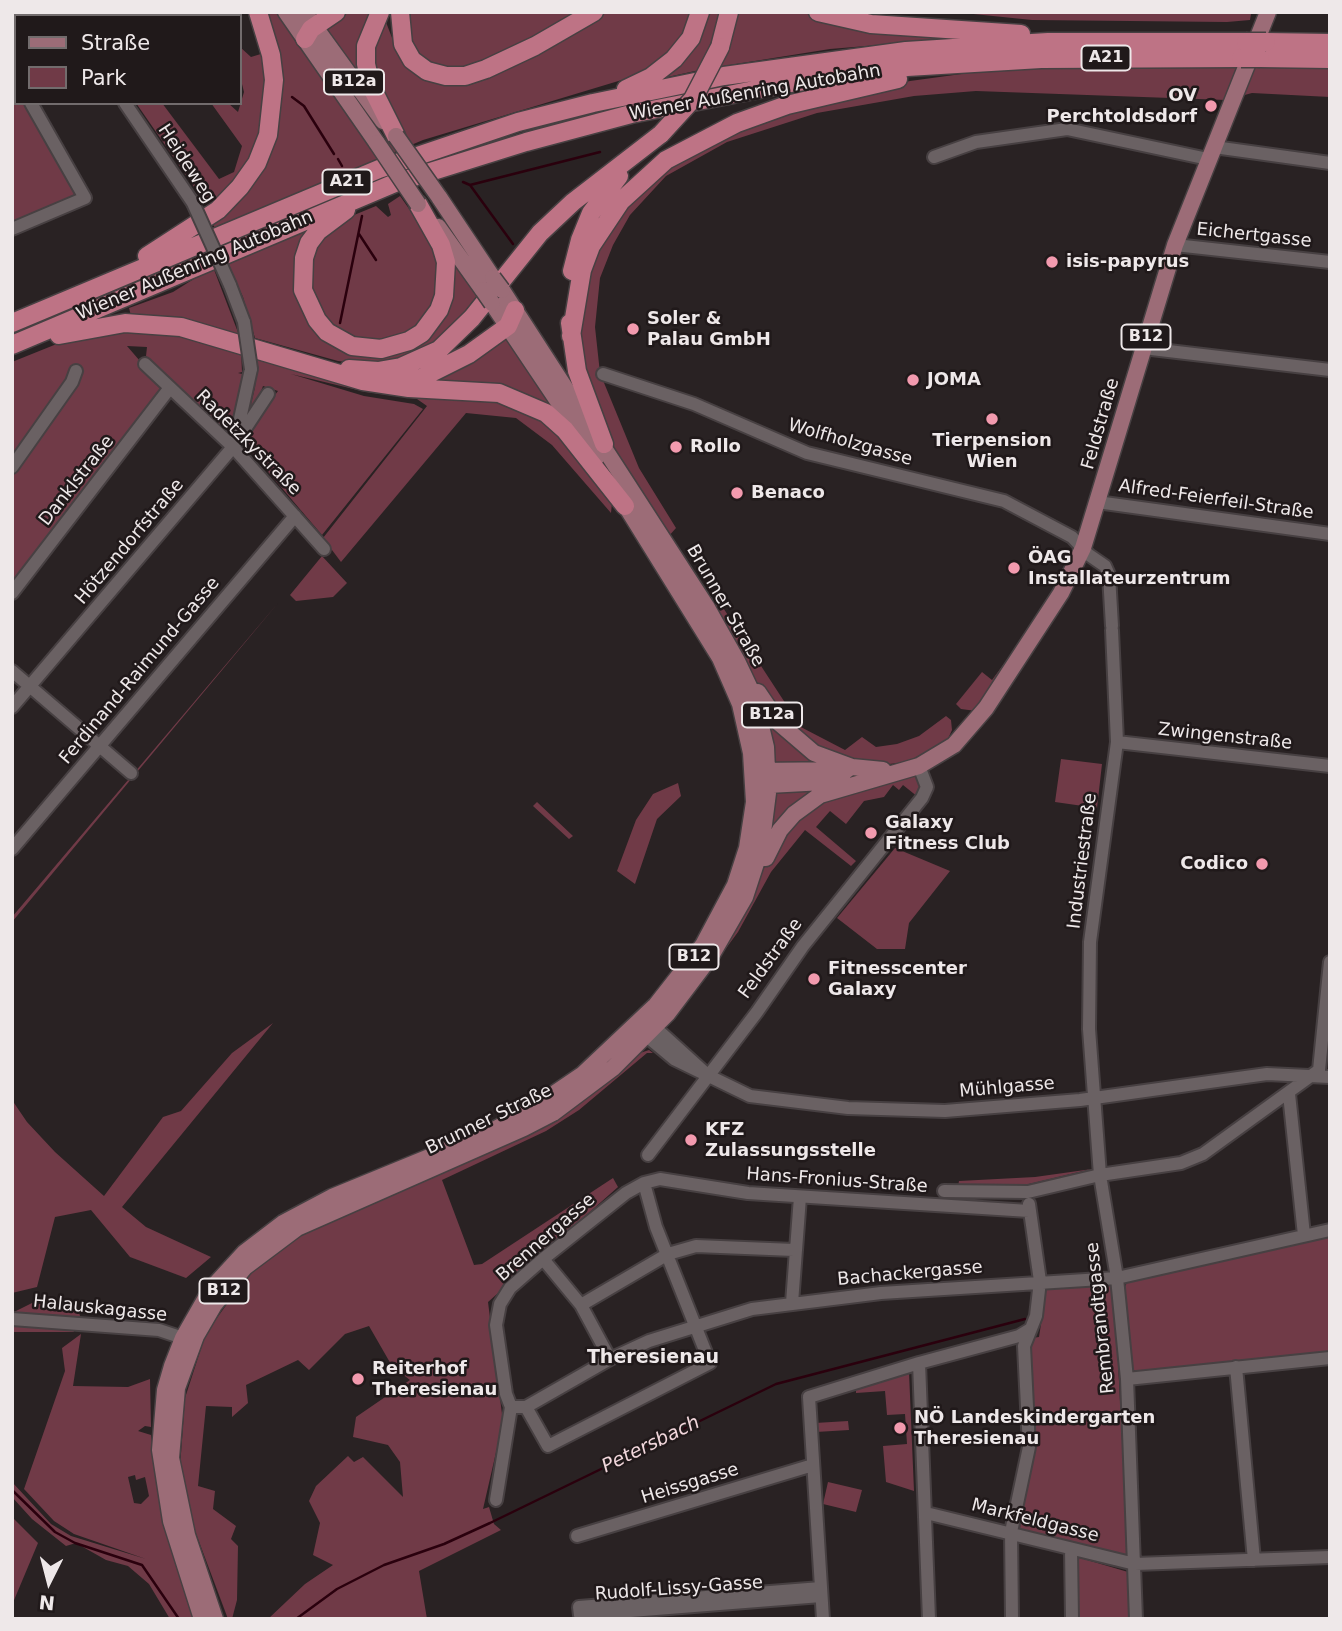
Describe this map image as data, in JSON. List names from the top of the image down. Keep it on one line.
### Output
{"streets":{"highway":["A21","Wiener Außenring Autobahn"],"main road":["B12a","B12","Feldstraße","Brunner Straße"],"street":["Heideweg","Eichertgasse","Radetzkystraße","Wolfholzgasse","Danklstraße","Alfred-Feierfeil-Straße","Hötzendorfstraße","Ferdinand-Raimund-Gasse","Zwingenstraße","Industriestraße","Mühlgasse","Hans-Fronius-Straße","Brennergasse","Bachackergasse","Halauskagasse","Rembrandtgasse","Heissgasse","Markfeldgasse","Rudolf-Lissy-Gasse"]},"crossings":[["B12a","Feldstraße"],["B12a","Brunner Straße"],["Heideweg","Radetzkystraße"],["Heideweg","Hötzendorfstraße"],["Eichertgasse","Feldstraße"],["Feldstraße","Wolfholzgasse"],["Feldstraße","Alfred-Feierfeil-Straße"],["Feldstraße","Industriestraße"],["Feldstraße","Mühlgasse"],["Radetzkystraße","Danklstraße"],["Radetzkystraße","Hötzendorfstraße"],["Radetzkystraße","Ferdinand-Raimund-Gasse"],["Wolfholzgasse","Industriestraße"],["Brunner Straße","Mühlgasse"],["Brunner Straße","Halauskagasse"],["Zwingenstraße","Industriestraße"],["Industriestraße","Mühlgasse"],["Industriestraße","Rembrandtgasse"],["Mühlgasse","Hans-Fronius-Straße"],["Mühlgasse","Rembrandtgasse"],["Hans-Fronius-Straße","Brennergasse"],["Hans-Fronius-Straße","Rembrandtgasse"],["Brennergasse","Bachackergasse"],["Bachackergasse","Rembrandtgasse"],["Rembrandtgasse","Markfeldgasse"]],"districts":["Theresienau"],"water":["Petersbach"],"places":["OV Perchtoldsdorf","isis-papyrus","Soler & Palau GmbH","JOMA","Tierpension Wien","Rollo","Benaco","ÖAG Installateurzentrum","Galaxy Fitness Club","Codico","Fitnesscenter Galaxy","KFZ Zulassungsstelle","Reiterhof Theresienau","NÖ Landeskindergarten Theresienau"],"legend":["Straße","Park"],"north":"bottom"}
